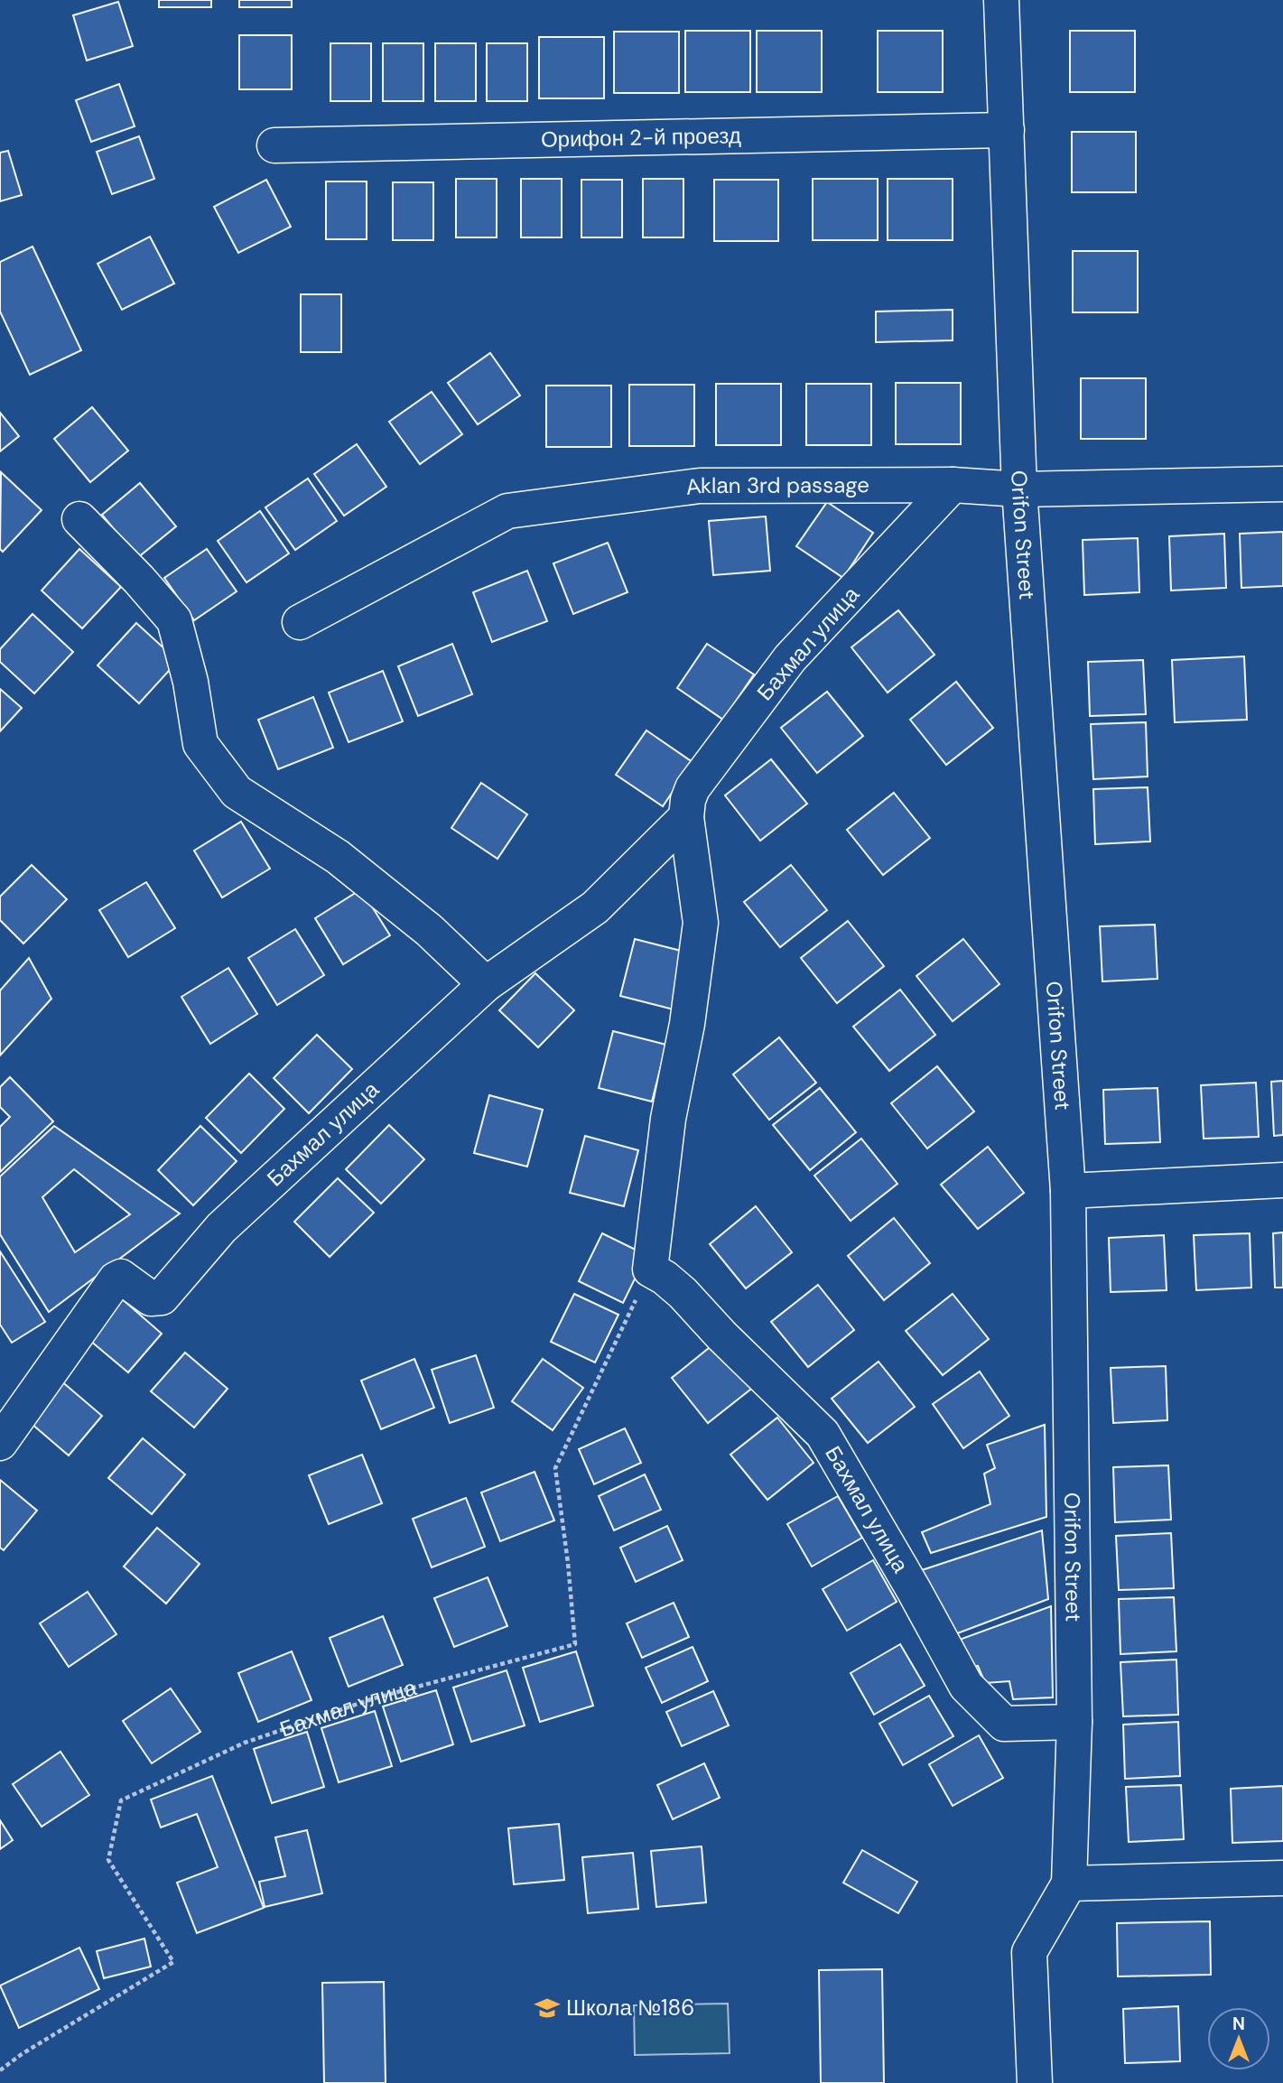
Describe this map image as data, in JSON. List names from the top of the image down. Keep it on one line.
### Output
{"streets":{"street":["Орифон 2-й проезд","Аklаn 3rd passage","Orifon Street","Бахмал улица"]},"crossings":[["Орифон 2-й проезд","Orifon Street"],["Аklаn 3rd passage","Orifon Street"],["Аklаn 3rd passage","Бахмал улица"],["Orifon Street","Бахмал улица"]],"places":{"school or university":["Школа №186"]},"north":"top"}
